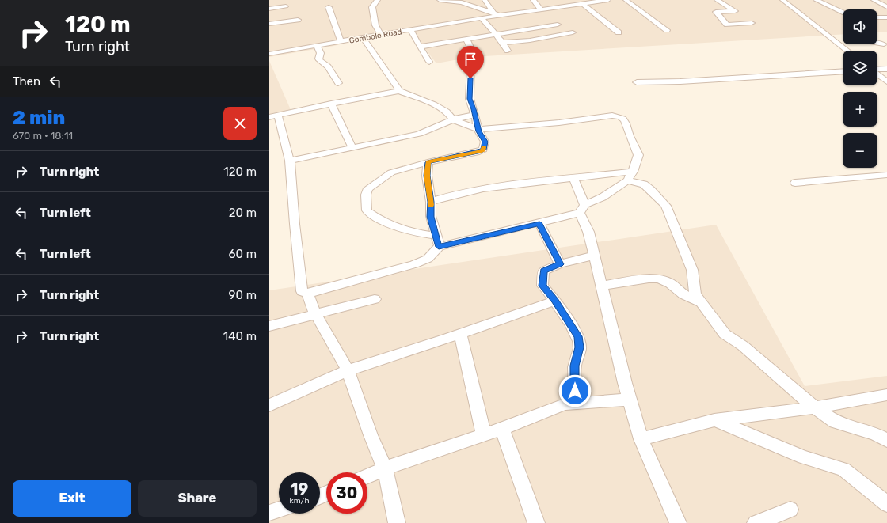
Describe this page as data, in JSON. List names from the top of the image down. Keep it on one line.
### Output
{"streets":{"street":["Gombole Road"]},"page":{"turn":["120 m","Turn right"],"map_buttons":["+","−"],"then":"Then","heading":["2 min","670 m · 18:11"],"list":[{"name":"Turn right","value":"120 m"},{"name":"Turn left","value":"20 m"},{"name":"Turn left","value":"60 m"},{"name":"Turn right","value":"90 m"},{"name":"Turn right","value":"140 m"}],"speed":"19 km/h","limit":"30","buttons":["Exit","Share"]}}
